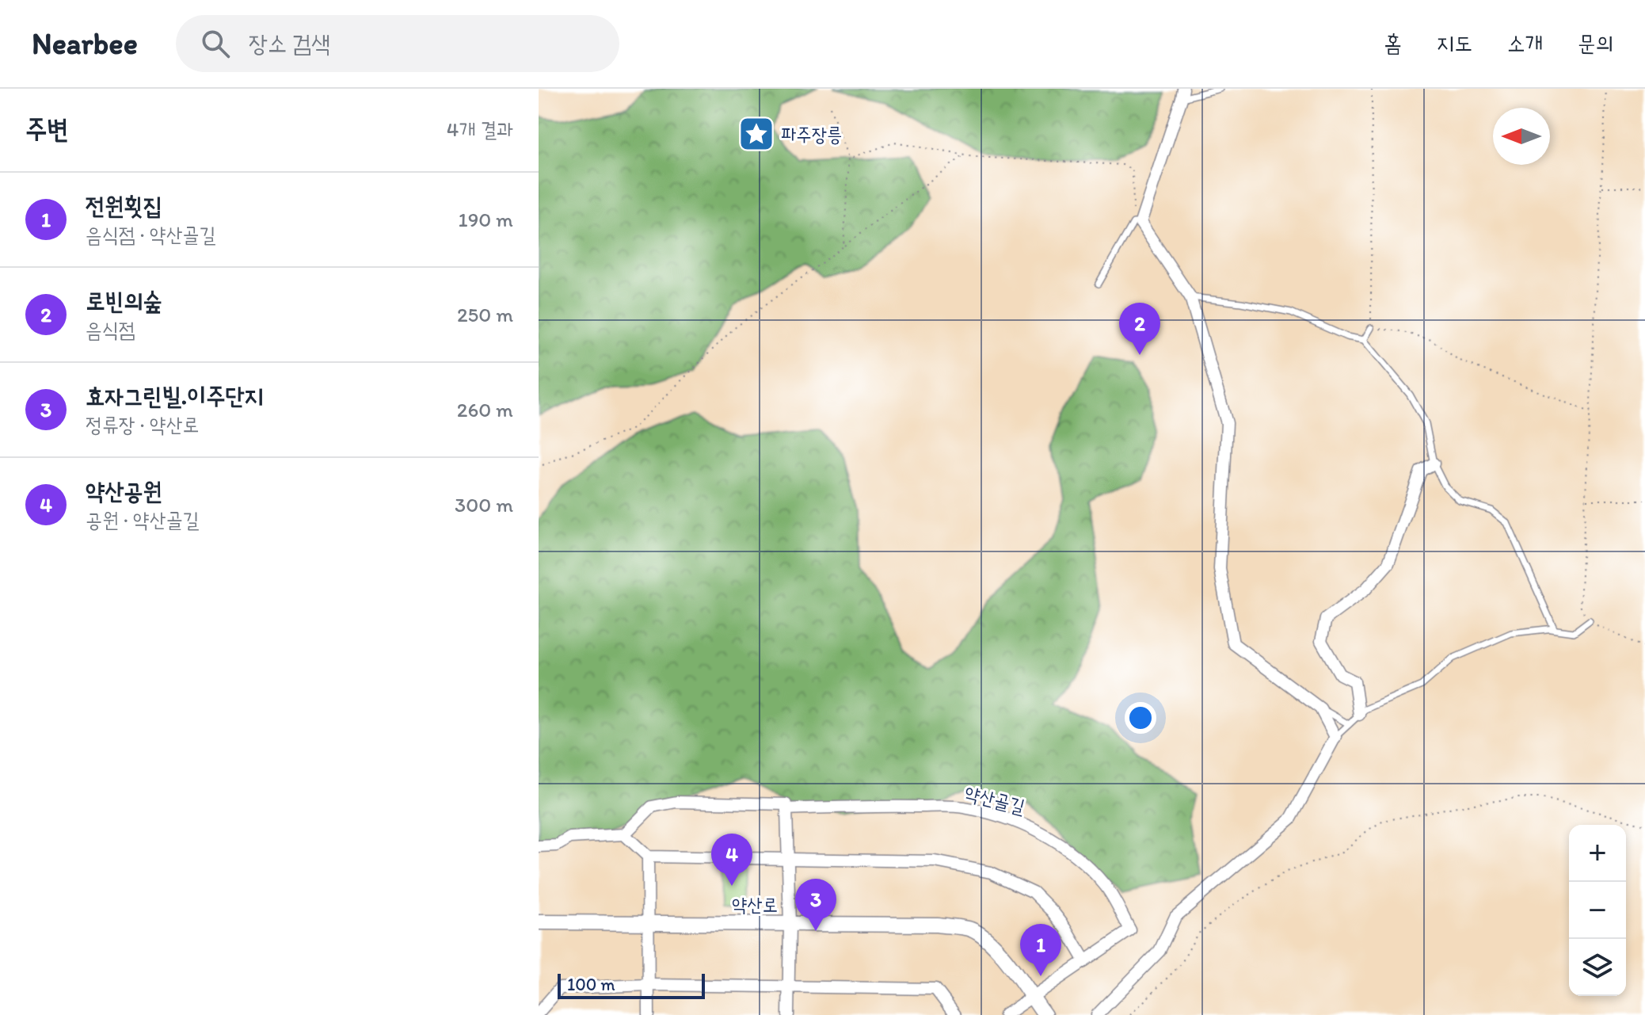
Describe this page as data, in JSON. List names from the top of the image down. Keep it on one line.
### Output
{"streets":{"street":["약산골길","약산로"]},"crossings":[["약산골길","약산로"]],"places":{"place":["파주장릉"]},"scale_bar":"100 m","north":"left","page":{"header":"Nearbee","search":"장소 검색","nav":["홈","지도","소개","문의"],"heading":["주변","4개 결과"],"list":[{"mark":"1","name":"전원횟집","note":"음식점 · 약산골길","value":"190 m"},{"mark":"2","name":"로빈의숲","note":"음식점","value":"250 m"},{"mark":"3","name":"효자그린빌.이주단지","note":"정류장 · 약산로","value":"260 m"},{"mark":"4","name":"약산공원","note":"공원 · 약산골길","value":"300 m"}],"pins":["2","4","3","1"],"map_buttons":["+","−"],"scale":"100 m"}}
